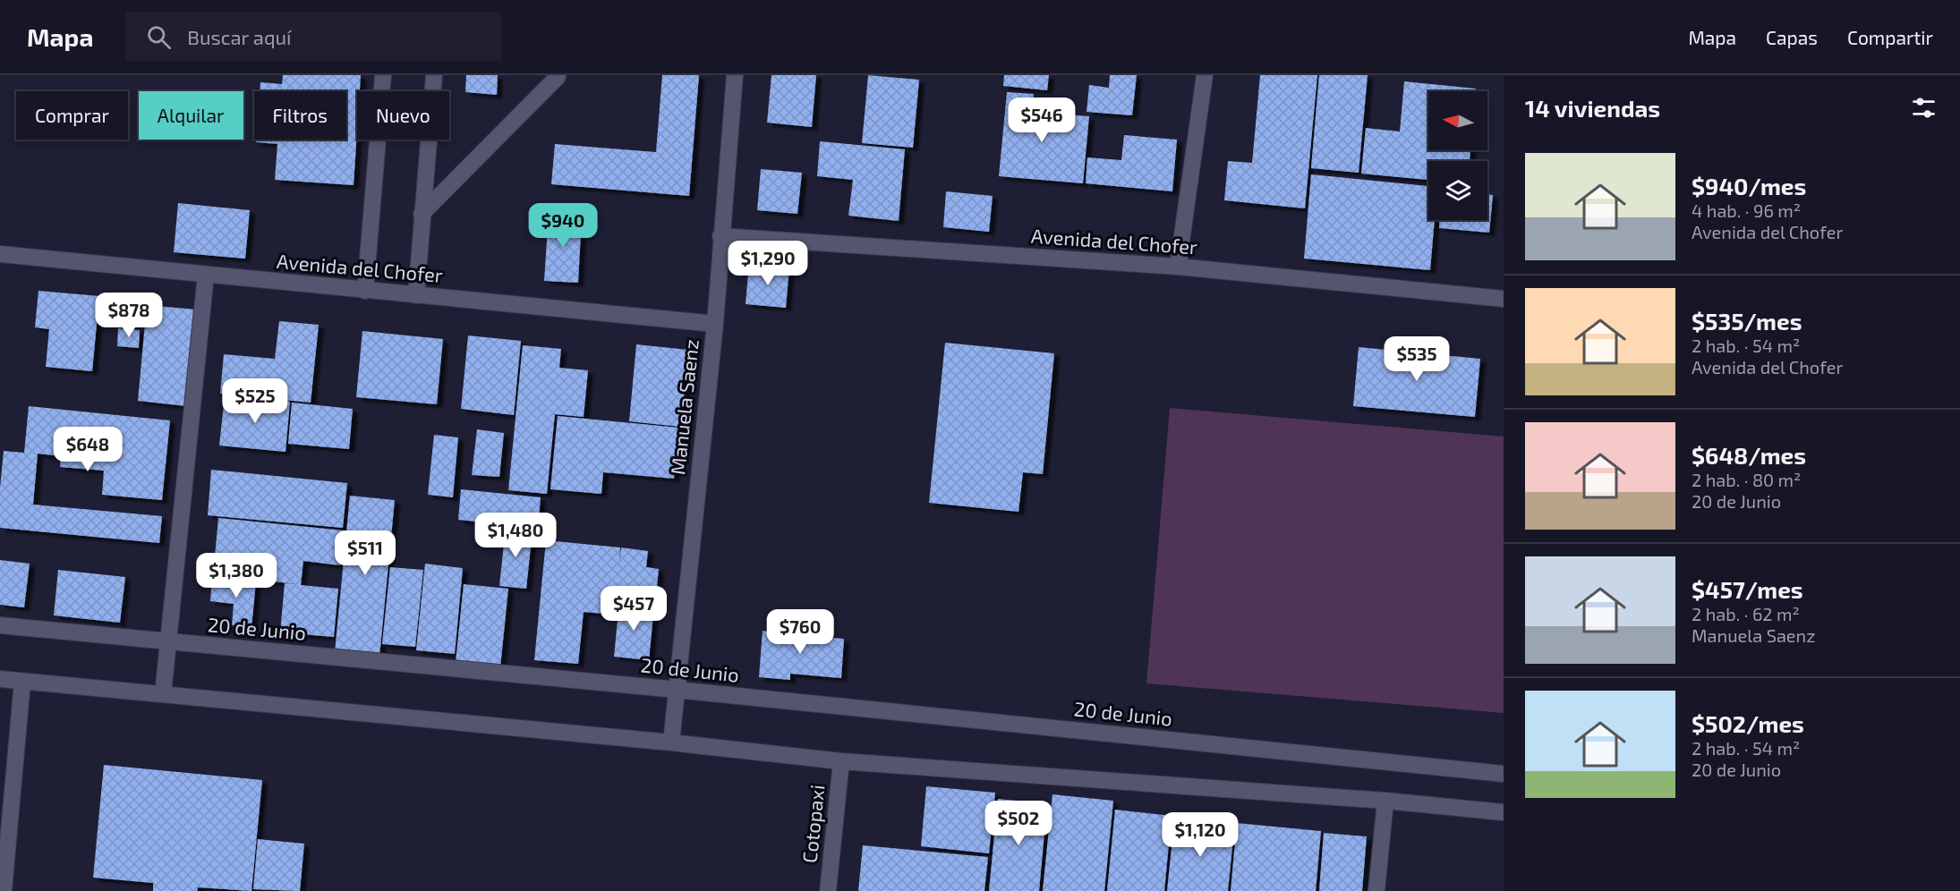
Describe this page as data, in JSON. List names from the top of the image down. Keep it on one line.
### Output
{"streets":{"street":["Avenida del Chofer","Manuela Saenz","20 de Junio","Cotopaxi"]},"crossings":[["Avenida del Chofer","Manuela Saenz"],["Manuela Saenz","20 de Junio"]],"north":"left","page":{"header":"Mapa","search":"Buscar aquí","nav":["Mapa","Capas","Compartir"],"heading":"14 viviendas","chip":["Comprar","Alquilar","Filtros","Nuevo"],"price":["$546","$940","$1,290","$878","$535","$525","$648","$1,480","$511","$1,380","$457","$760","$502","$1,120"],"list":[{"name":"$940/mes","note":"4 hab. · 96 m² · Avenida del Chofer"},{"name":"$535/mes","note":"2 hab. · 54 m² · Avenida del Chofer"},{"name":"$648/mes","note":"2 hab. · 80 m² · 20 de Junio"},{"name":"$457/mes","note":"2 hab. · 62 m² · Manuela Saenz"},{"name":"$502/mes","note":"2 hab. · 54 m² · 20 de Junio"}]}}
